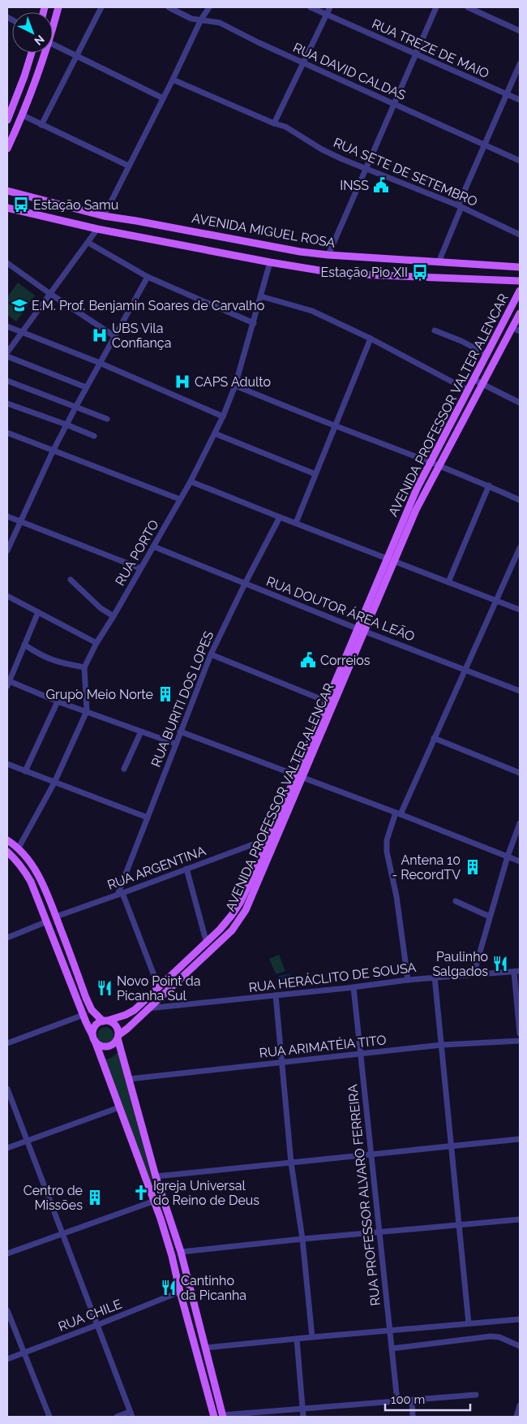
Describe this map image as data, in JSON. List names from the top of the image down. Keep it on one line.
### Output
{"streets":{"main road":["AVENIDA MIGUEL ROSA","AVENIDA PROFESSOR VALTER ALENCAR"],"street":["RUA TREZE DE MAIO","RUA DAVID CALDAS","RUA SETE DE SETEMBRO","RUA PORTO","RUA DOUTOR ÁREA LEÃO","RUA BURITI DOS LOPES","RUA ARGENTINA","RUA HERÁCLITO DE SOUSA","RUA ARIMATÉIA TITO","RUA PROFESSOR ALVARO FERREIRA","RUA CHILE"]},"crossings":[["AVENIDA PROFESSOR VALTER ALENCAR","RUA DOUTOR ÁREA LEÃO"],["AVENIDA PROFESSOR VALTER ALENCAR","RUA ARGENTINA"],["AVENIDA PROFESSOR VALTER ALENCAR","RUA HERÁCLITO DE SOUSA"],["RUA PORTO","RUA DOUTOR ÁREA LEÃO"],["RUA DOUTOR ÁREA LEÃO","RUA BURITI DOS LOPES"],["RUA BURITI DOS LOPES","RUA ARGENTINA"],["RUA HERÁCLITO DE SOUSA","RUA PROFESSOR ALVARO FERREIRA"],["RUA ARIMATÉIA TITO","RUA PROFESSOR ALVARO FERREIRA"]],"places":{"public building":["INSS","Correios"],"bus stop":["Estação Samu","Estação Pio XII"],"school or university":["E.M. Prof. Benjamin Soares de Carvalho"],"hospital":["UBS Vila Confiança","CAPS Adulto"],"building":["Gruṕo Meio Norte","Antena 10 - RecordTV","Centro de Missões"],"restaurant":["Paulinho Salgados","Novo Point da Picanha Sul","Cantinho da Picanha"],"church":["Igreja Universal do Reino de Deus"]},"scale_bar":"100 m","north":"bottom right"}
